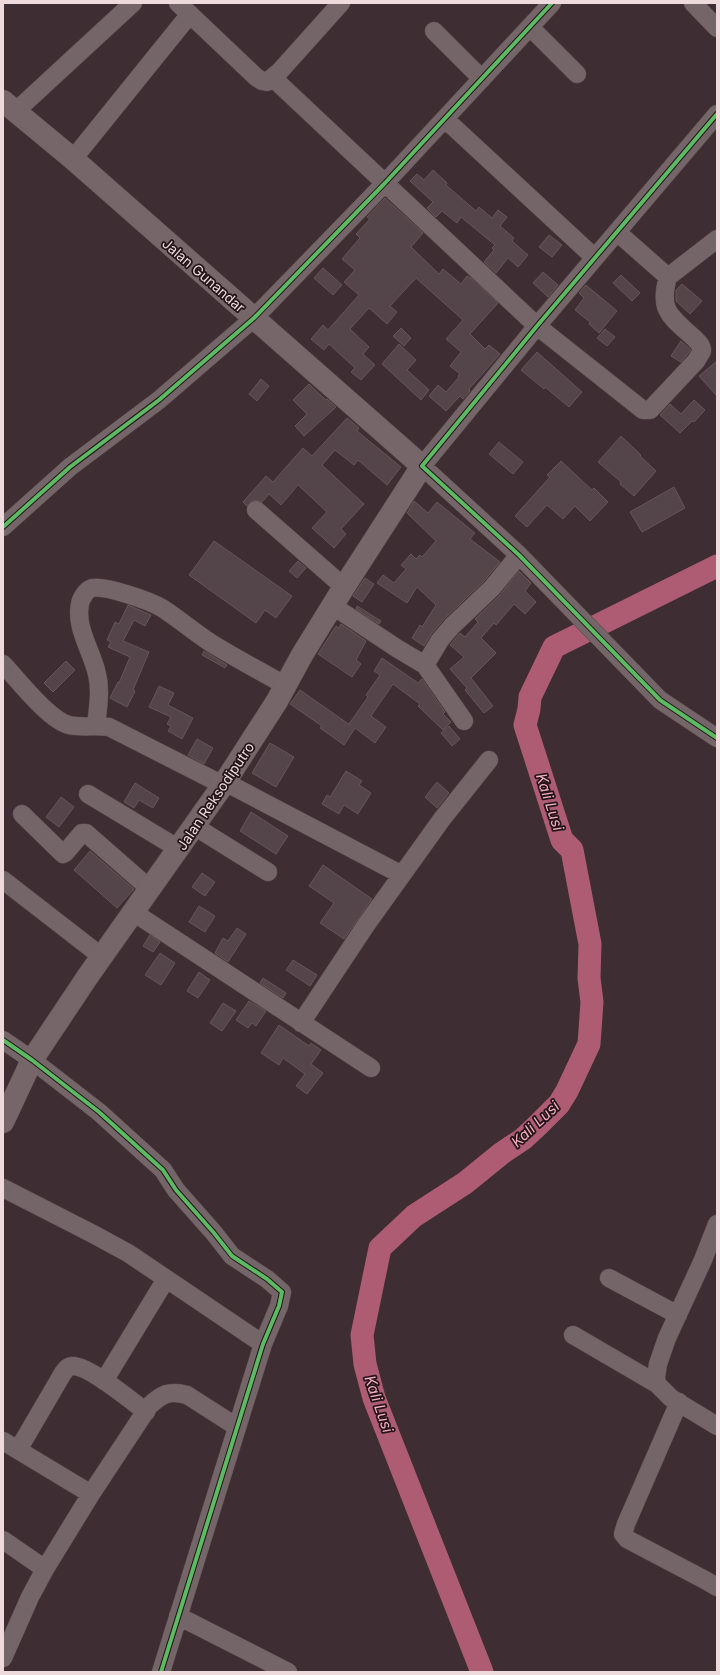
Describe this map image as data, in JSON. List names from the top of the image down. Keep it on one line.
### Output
{"streets":{"main road":["Jalan Gunandar","Jalan Reksodiputro"]},"crossings":[["Jalan Gunandar","Jalan Reksodiputro"]],"water":["Kali Lusi"]}
